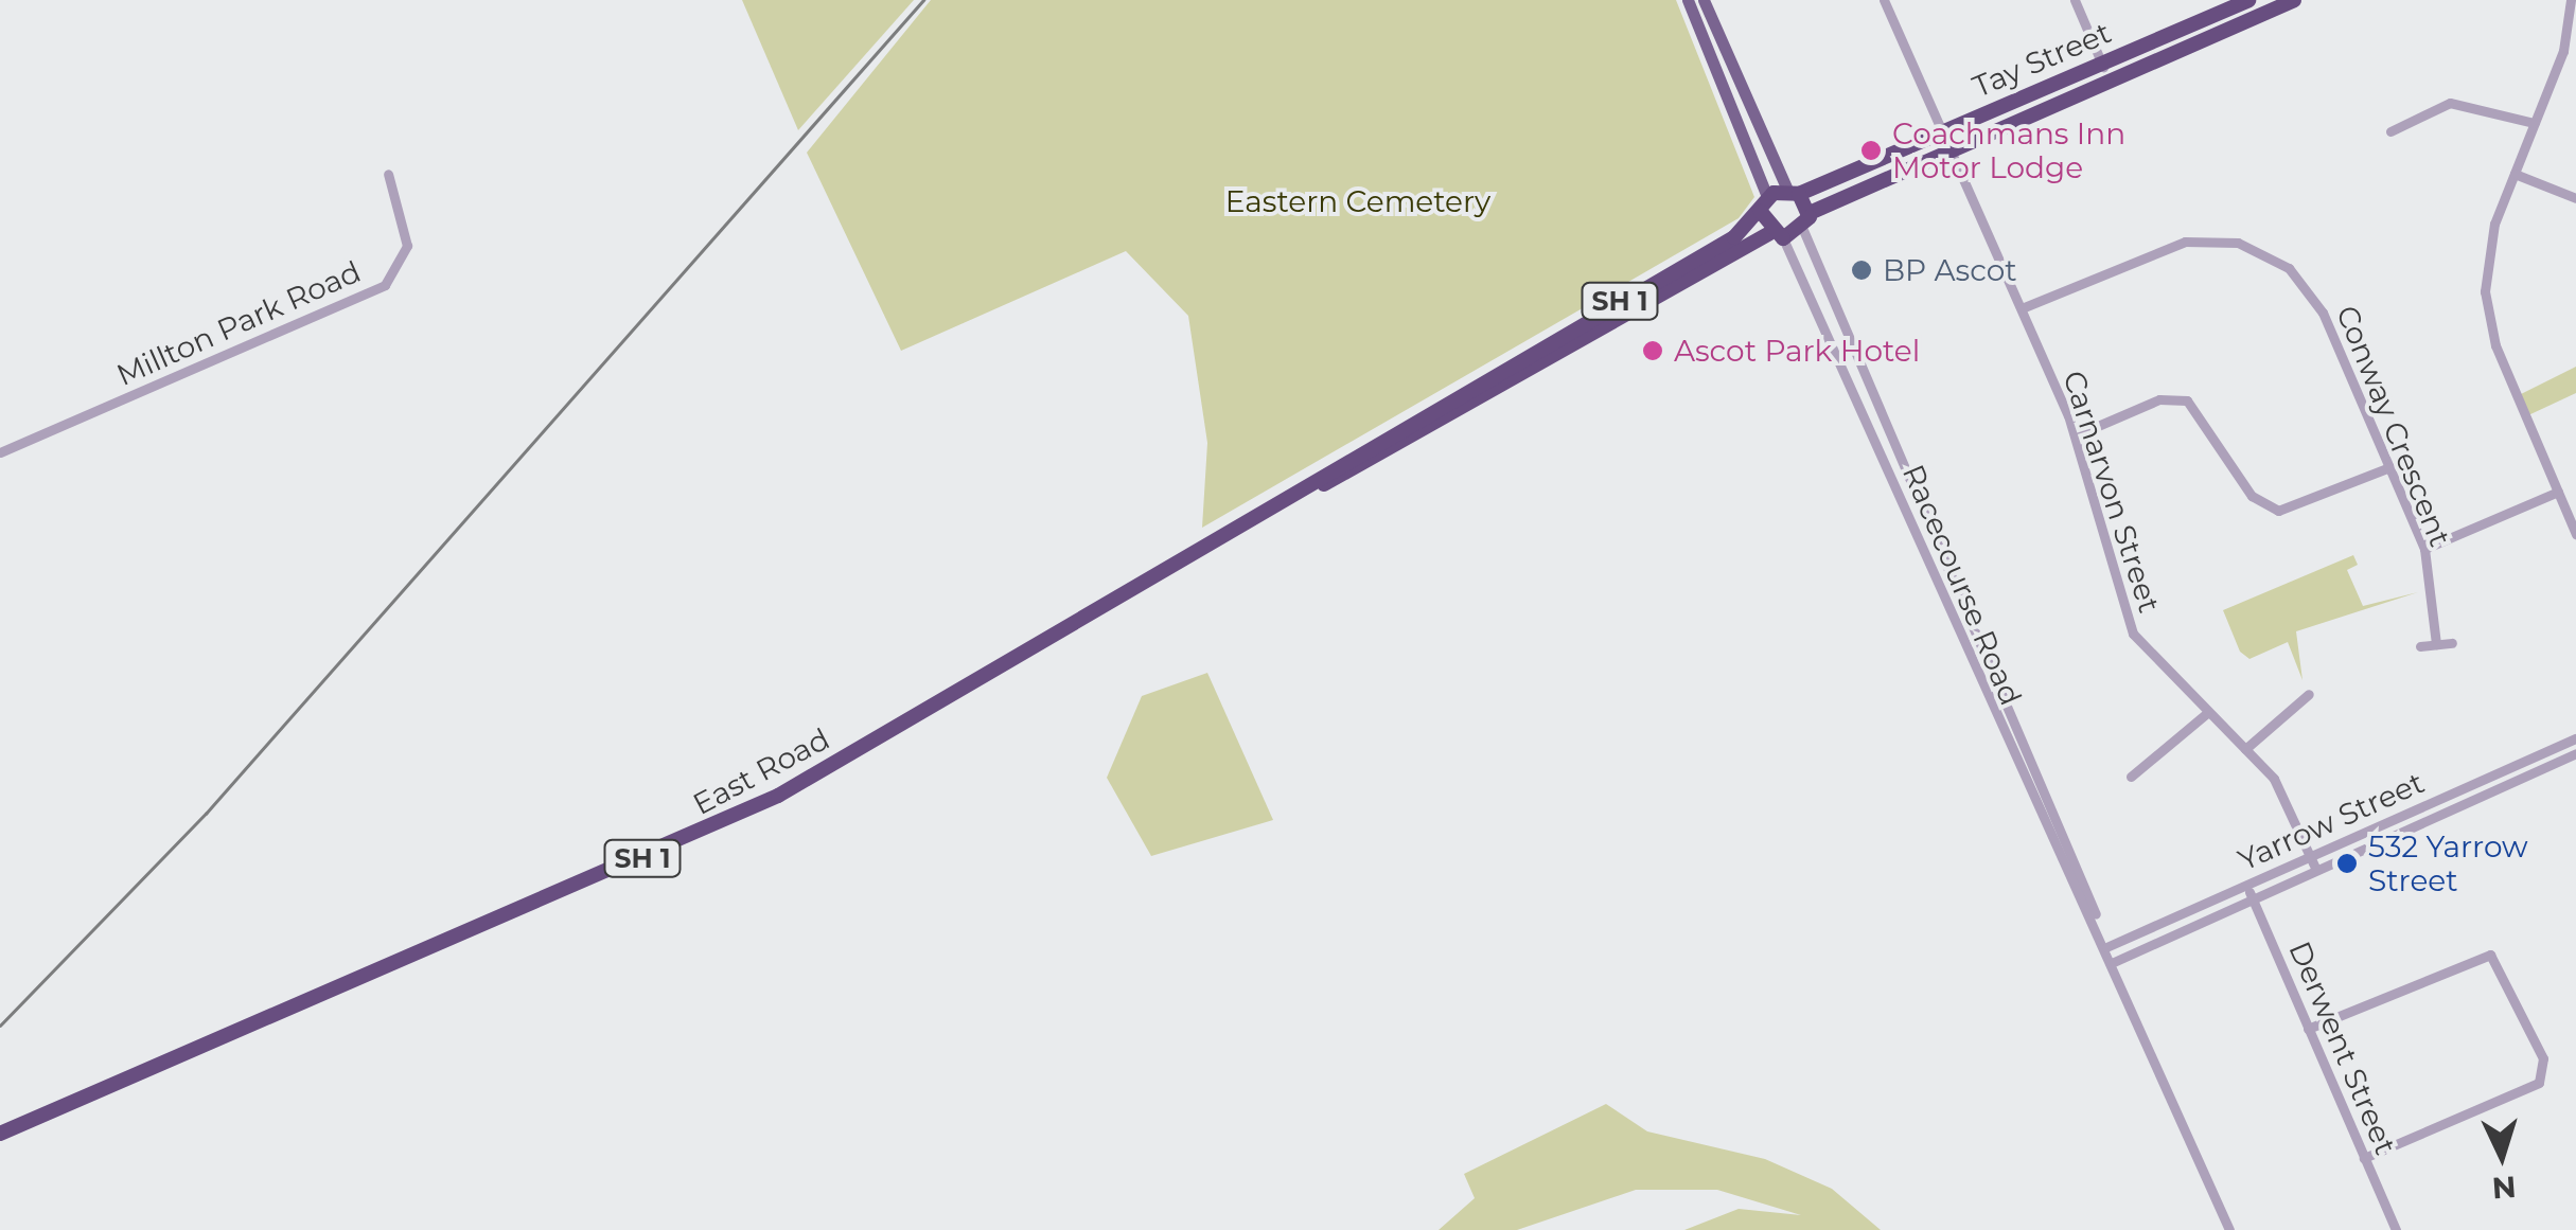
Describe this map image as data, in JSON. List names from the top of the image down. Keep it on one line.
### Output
{"streets":{"highway":["Tay Street","SH 1","East Road"],"street":["Millton Park Road","Conway Crescent","Carnarvon Street","Racecourse Road","Yarrow Street","Derwent Street"]},"crossings":[["Tay Street","SH 1"],["Tay Street","Carnarvon Street"],["SH 1","Racecourse Road"],["SH 1","East Road"],["Conway Crescent","Carnarvon Street"],["Carnarvon Street","Yarrow Street"],["Racecourse Road","East Road"],["Racecourse Road","Yarrow Street"],["Yarrow Street","Derwent Street"]],"parks":["Eastern Cemetery"],"places":["Coachmans Inn Motor Lodge","BP Ascot","Ascot Park Hotel","532 Yarrow Street"],"north":"bottom"}
